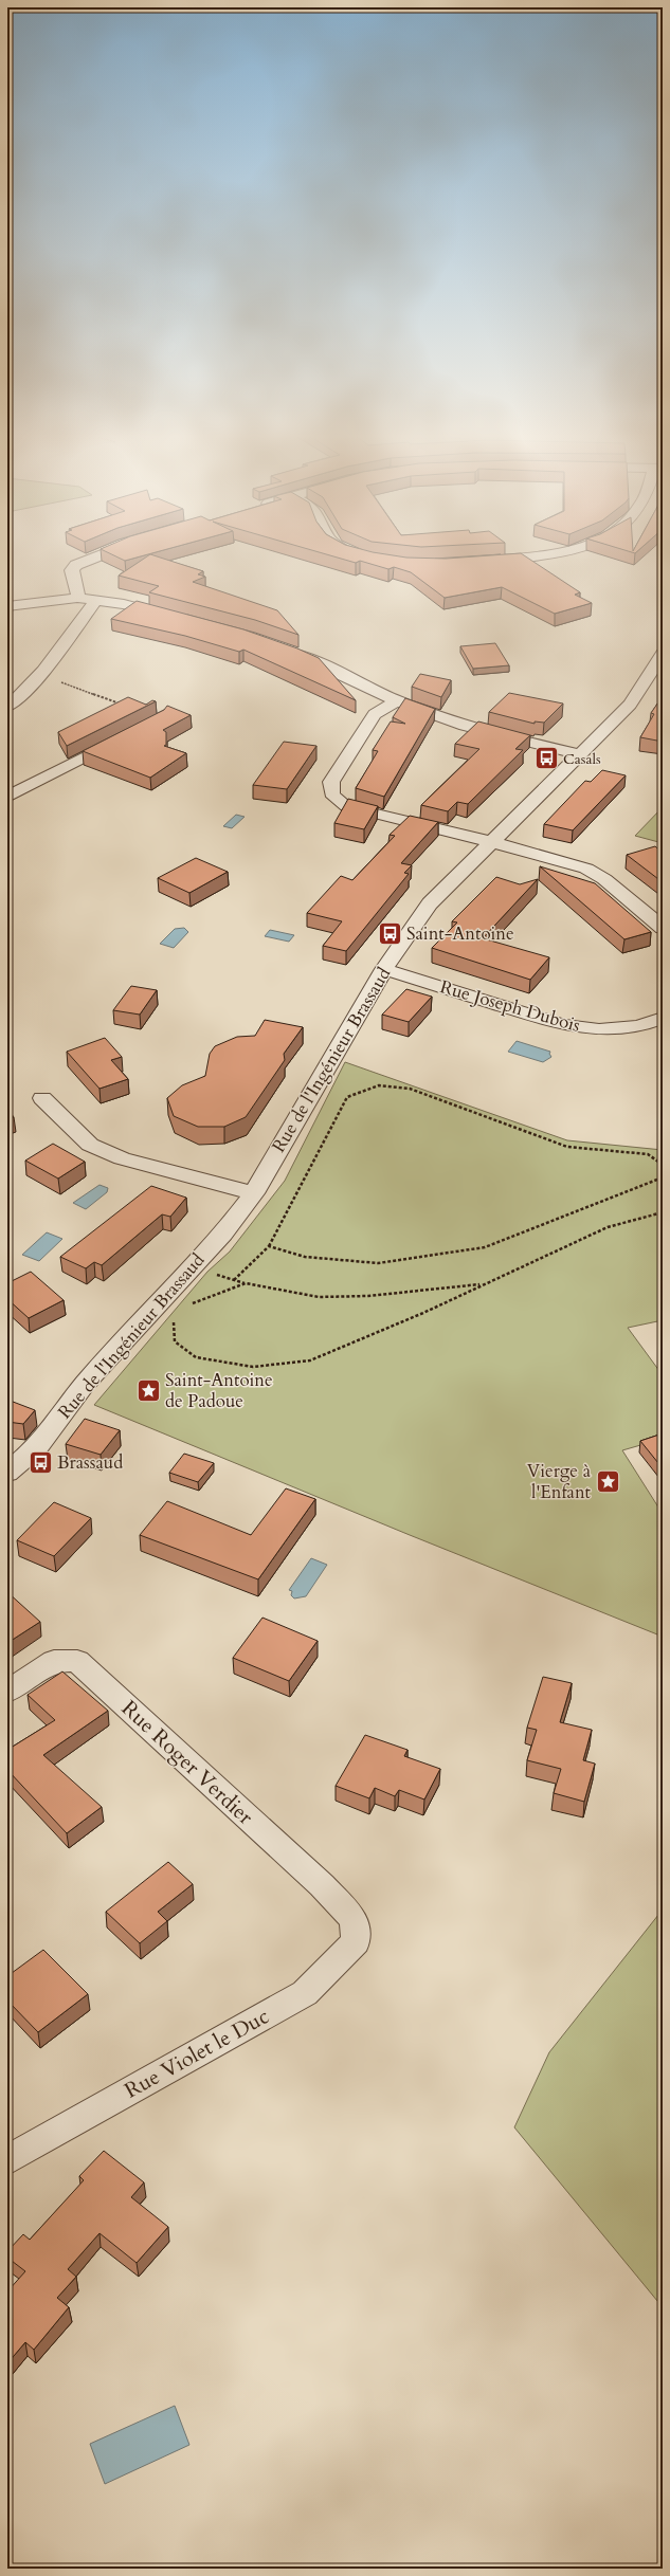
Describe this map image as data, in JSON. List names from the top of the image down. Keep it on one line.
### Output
{"streets":{"street":["Rue Joseph Dubois","Rue de l'Ingénieur Brassaud","Rue Roger Verdier","Rue Violet le Duc"]},"crossings":[["Rue Joseph Dubois","Rue de l'Ingénieur Brassaud"],["Rue Roger Verdier","Rue Violet le Duc"]],"places":{"bus stop":["Casals","Saint-Antoine","Brassaud"],"place":["Saint-Antoine de Padoue","Vierge à l'Enfant"]}}
